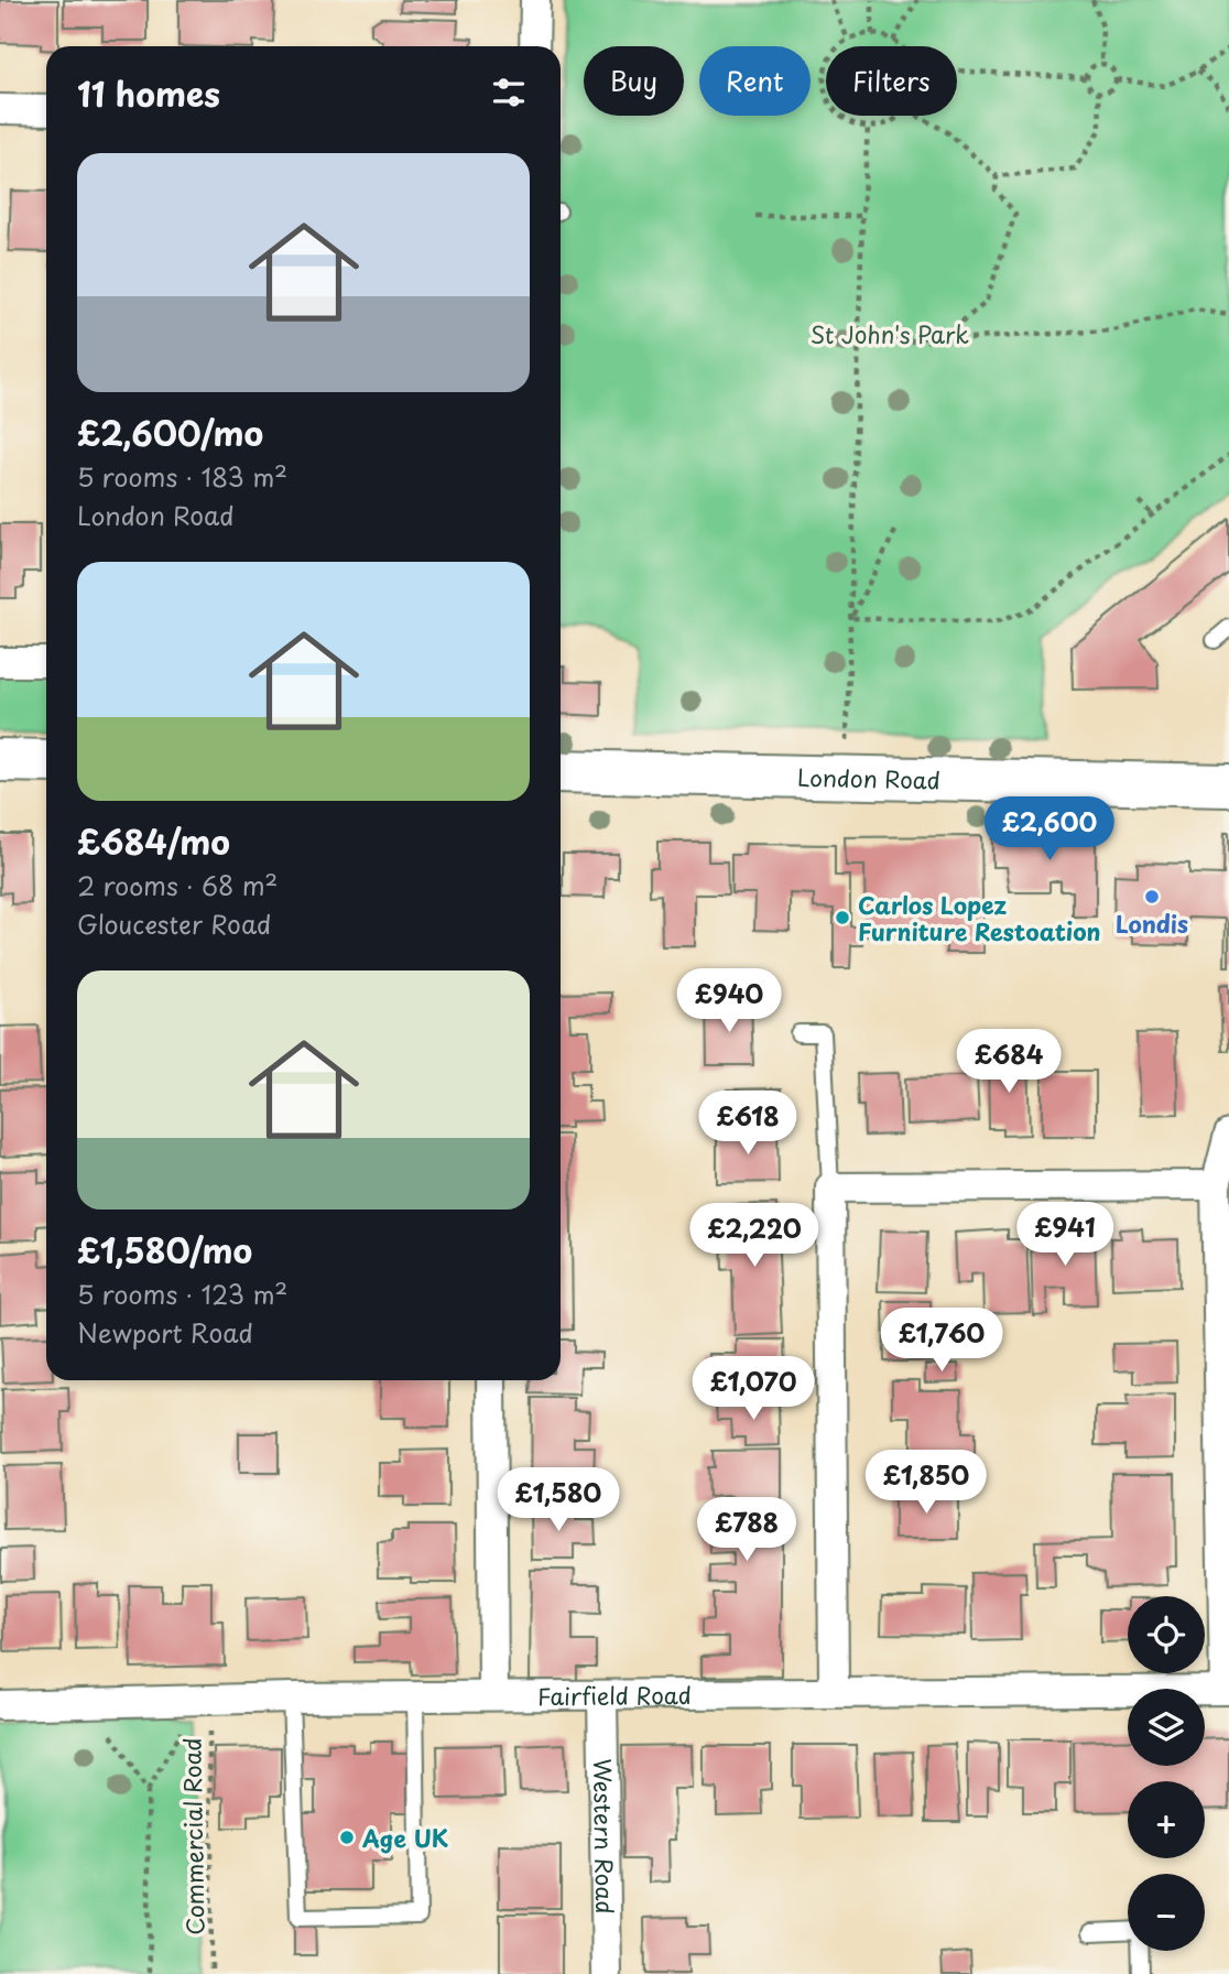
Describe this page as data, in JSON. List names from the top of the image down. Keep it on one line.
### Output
{"streets":{"main road":["London Road"],"street":["Fairfield Road","Western Road"],"path":["Commercial Road"]},"crossings":[["Fairfield Road","Western Road"],["Fairfield Road","Commercial Road"]],"parks":["St John's Park"],"places":["Londis","Carlos Lopez Furniture Restoation","Age UK"],"page":{"chip":["Buy","Rent","Filters"],"heading":"11 homes","list":[{"name":"£2,600/mo","note":"5 rooms · 183 m² · London Road"},{"name":"£684/mo","note":"2 rooms · 68 m² · Gloucester Road"},{"name":"£1,580/mo","note":"5 rooms · 123 m² · Newport Road"}],"price":["£2,600","£940","£684","£618","£941","£2,220","£1,760","£1,070","£1,850","£1,580","£788"],"map_buttons":["+","−"]}}
